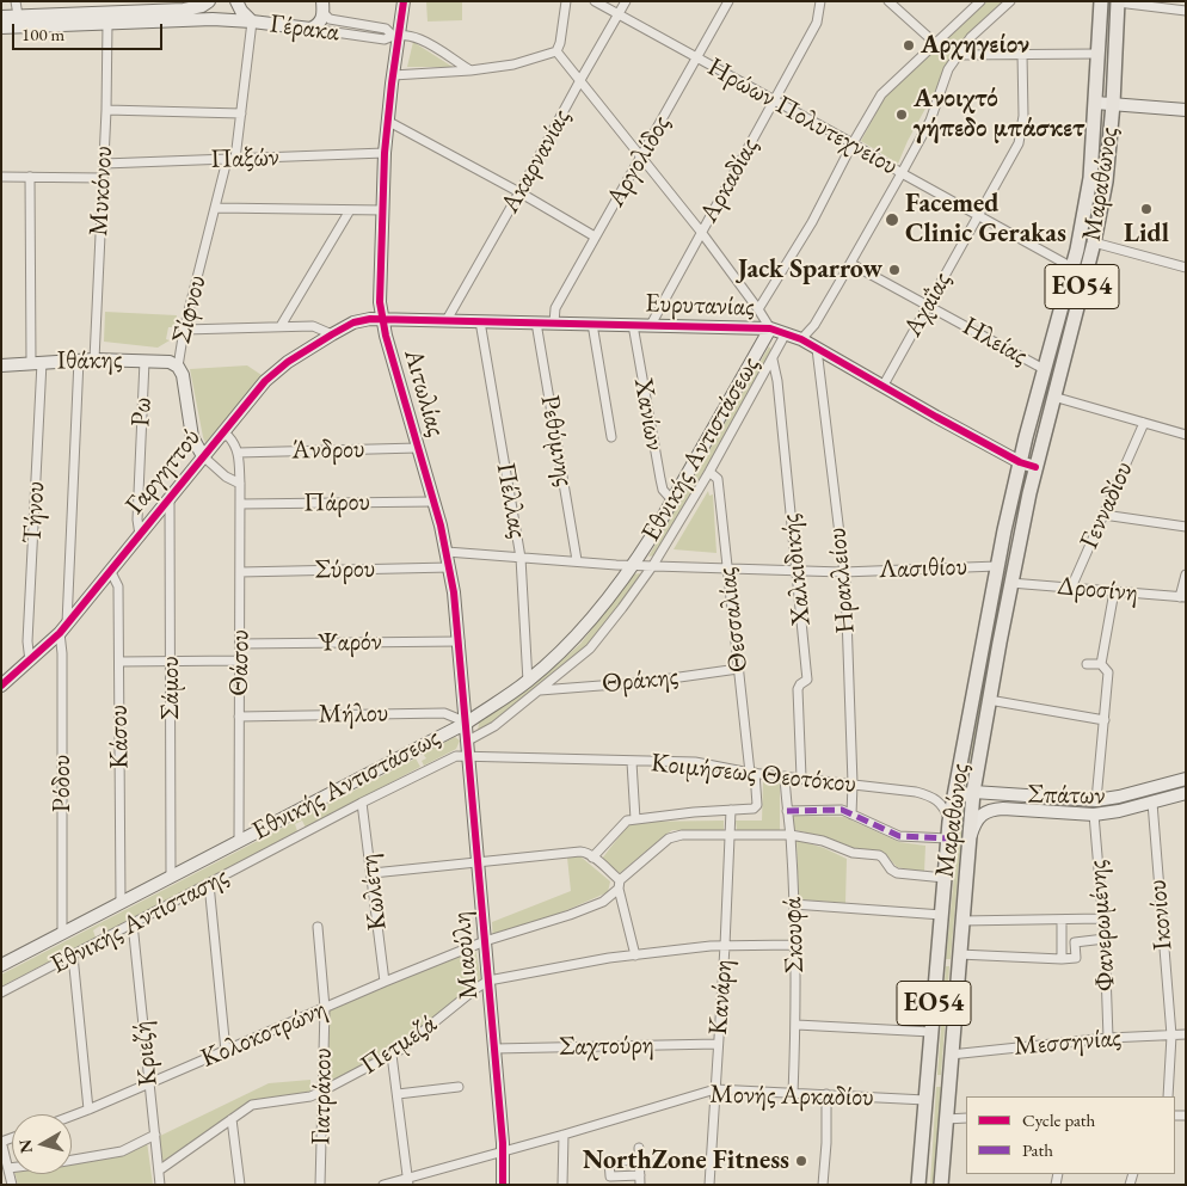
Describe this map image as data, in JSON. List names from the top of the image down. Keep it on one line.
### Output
{"streets":{"main road":["Μαραθώνος","ΕΟ54"],"street":["Γέρακα","Ηρώων Πολυτεχνείου","Παξών","Ακαρνανίας","Αργολίδος","Αρκαδίας","Μυκόνου","Αχαΐας","Ευρυτανίας","Σίφνου","Ηλείας","Ιθάκης","Αιτωλίας","Ρω","Χανίων","Ρεθύμνης","Εθνικής Αντιστάσεως","Άνδρου","Γαργηττού","Πέλλας","Πάρου","Γενναδίου","Τήνου","Λασιθίου","Σύρου","Χαλκιδικής","Ηρακλείου","Δροσίνη","Θεσσαλίας","Ψαρόν","Θάσου","Θράκης","Σάμου","Μήλου","Κάσου","Κοιμήσεως Θεοτόκου","Ρόδου","Σπάτων","Κωλέτη","Ικονίου","Εθνικής Αντίστασης","Φανερωμένης","Σκουφά","Μιαούλη","Κανάρη","Κολοκοτρώνη","Μεσσηνίας","Πετμεζά","Σαχτούρη","Κριεζή","Γιατράκου","Μονής Αρκαδίου"]},"crossings":[["Γέρακα","Μυκόνου"],["Γέρακα","Σίφνου"],["Γέρακα","Αιτωλίας"],["Ηρώων Πολυτεχνείου","Ακαρνανίας"],["Ηρώων Πολυτεχνείου","Αργολίδος"],["Ηρώων Πολυτεχνείου","Αρκαδίας"],["Ηρώων Πολυτεχνείου","Μαραθώνος"],["Ηρώων Πολυτεχνείου","Αχαΐας"],["Παξών","Μυκόνου"],["Παξών","Σίφνου"],["Παξών","Αιτωλίας"],["Ακαρνανίας","Ευρυτανίας"],["Αργολίδος","Ευρυτανίας"],["Αρκαδίας","Ευρυτανίας"],["Μαραθώνος","Ευρυτανίας"],["Μαραθώνος","Ηλείας"],["Μαραθώνος","Λασιθίου"],["Μαραθώνος","Δροσίνη"],["Μαραθώνος","Κοιμήσεως Θεοτόκου"],["Μαραθώνος","Σπάτων"],["Μαραθώνος","Κολοκοτρώνη"],["Μαραθώνος","Μεσσηνίας"],["Μαραθώνος","Μονής Αρκαδίου"],["Μυκόνου","Ιθάκης"],["Αχαΐας","Ευρυτανίας"],["Αχαΐας","Ηλείας"],["Ευρυτανίας","Αιτωλίας"],["Ευρυτανίας","Χανίων"],["Ευρυτανίας","Ρεθύμνης"],["Ευρυτανίας","Εθνικής Αντιστάσεως"],["Ευρυτανίας","Γαργηττού"],["Ευρυτανίας","Πέλλας"],["Ευρυτανίας","Ηρακλείου"],["Σίφνου","Ιθάκης"],["Σίφνου","Γαργηττού"],["Ιθάκης","Ρω"],["Ιθάκης","Τήνου"],["Ιθάκης","Ρόδου"],["Αιτωλίας","Εθνικής Αντιστάσεως"],["Αιτωλίας","Άνδρου"],["Αιτωλίας","Γαργηττού"],["Αιτωλίας","Πάρου"],["Αιτωλίας","Λασιθίου"],["Αιτωλίας","Σύρου"],["Αιτωλίας","Ψαρόν"],["Αιτωλίας","Μήλου"],["Αιτωλίας","Μιαούλη"],["Ρω","Γαργηττού"],["Χανίων","Εθνικής Αντιστάσεως"],["Ρεθύμνης","Λασιθίου"],["Εθνικής Αντιστάσεως","Πέλλας"],["Εθνικής Αντιστάσεως","Λασιθίου"],["Εθνικής Αντιστάσεως","Θάσου"],["Εθνικής Αντιστάσεως","Σάμου"],["Εθνικής Αντιστάσεως","Μήλου"],["Εθνικής Αντιστάσεως","Κάσου"],["Εθνικής Αντιστάσεως","Ρόδου"],["Εθνικής Αντιστάσεως","Μιαούλη"],["Άνδρου","Θάσου"],["Γαργηττού","Τήνου"],["Γαργηττού","Σάμου"],["Γαργηττού","Κάσου"],["Γαργηττού","Ρόδου"],["Πέλλας","Λασιθίου"],["Πάρου","Θάσου"],["Γενναδίου","Δροσίνη"],["Λασιθίου","Χαλκιδικής"],["Λασιθίου","Ηρακλείου"],["Λασιθίου","Θεσσαλίας"],["Σύρου","Θάσου"],["Χαλκιδικής","Κοιμήσεως Θεοτόκου"],["Ηρακλείου","Κοιμήσεως Θεοτόκου"],["Θεσσαλίας","Θράκης"],["Θεσσαλίας","Κοιμήσεως Θεοτόκου"],["Θεσσαλίας","Κανάρη"],["Ψαρόν","Θάσου"],["Θάσου","Μήλου"],["Μήλου","Μιαούλη"],["Κοιμήσεως Θεοτόκου","Εθνικής Αντίστασης"],["Κοιμήσεως Θεοτόκου","Σκουφά"],["Κοιμήσεως Θεοτόκου","Μιαούλη"],["Σπάτων","Ικονίου"],["Σπάτων","Φανερωμένης"],["Κωλέτη","Εθνικής Αντίστασης"],["Κωλέτη","Κολοκοτρώνη"],["Ικονίου","Μεσσηνίας"],["Εθνικής Αντίστασης","Μιαούλη"],["Εθνικής Αντίστασης","Κριεζή"],["Φανερωμένης","Μεσσηνίας"],["Σκουφά","Κολοκοτρώνη"],["Σκουφά","Πετμεζά"],["Σκουφά","Μονής Αρκαδίου"],["Μιαούλη","Κολοκοτρώνη"],["Μιαούλη","Πετμεζά"],["Μιαούλη","Σαχτούρη"],["Μιαούλη","Μονής Αρκαδίου"],["Κανάρη","Κολοκοτρώνη"],["Κανάρη","Πετμεζά"],["Κανάρη","Σαχτούρη"],["Κανάρη","Μονής Αρκαδίου"],["Κολοκοτρώνη","Κριεζή"],["Κολοκοτρώνη","Γιατράκου"],["Πετμεζά","Κριεζή"],["Πετμεζά","Γιατράκου"]],"places":["Αρχηγείον","Ανοιχτό γήπεδο μπάσκετ","Lidl","Facemed Clinic Gerakas","Jack Sparrow","NorthZone Fitness"],"legend":["Cycle path","Path"],"scale_bar":"100 m","north":"left"}
